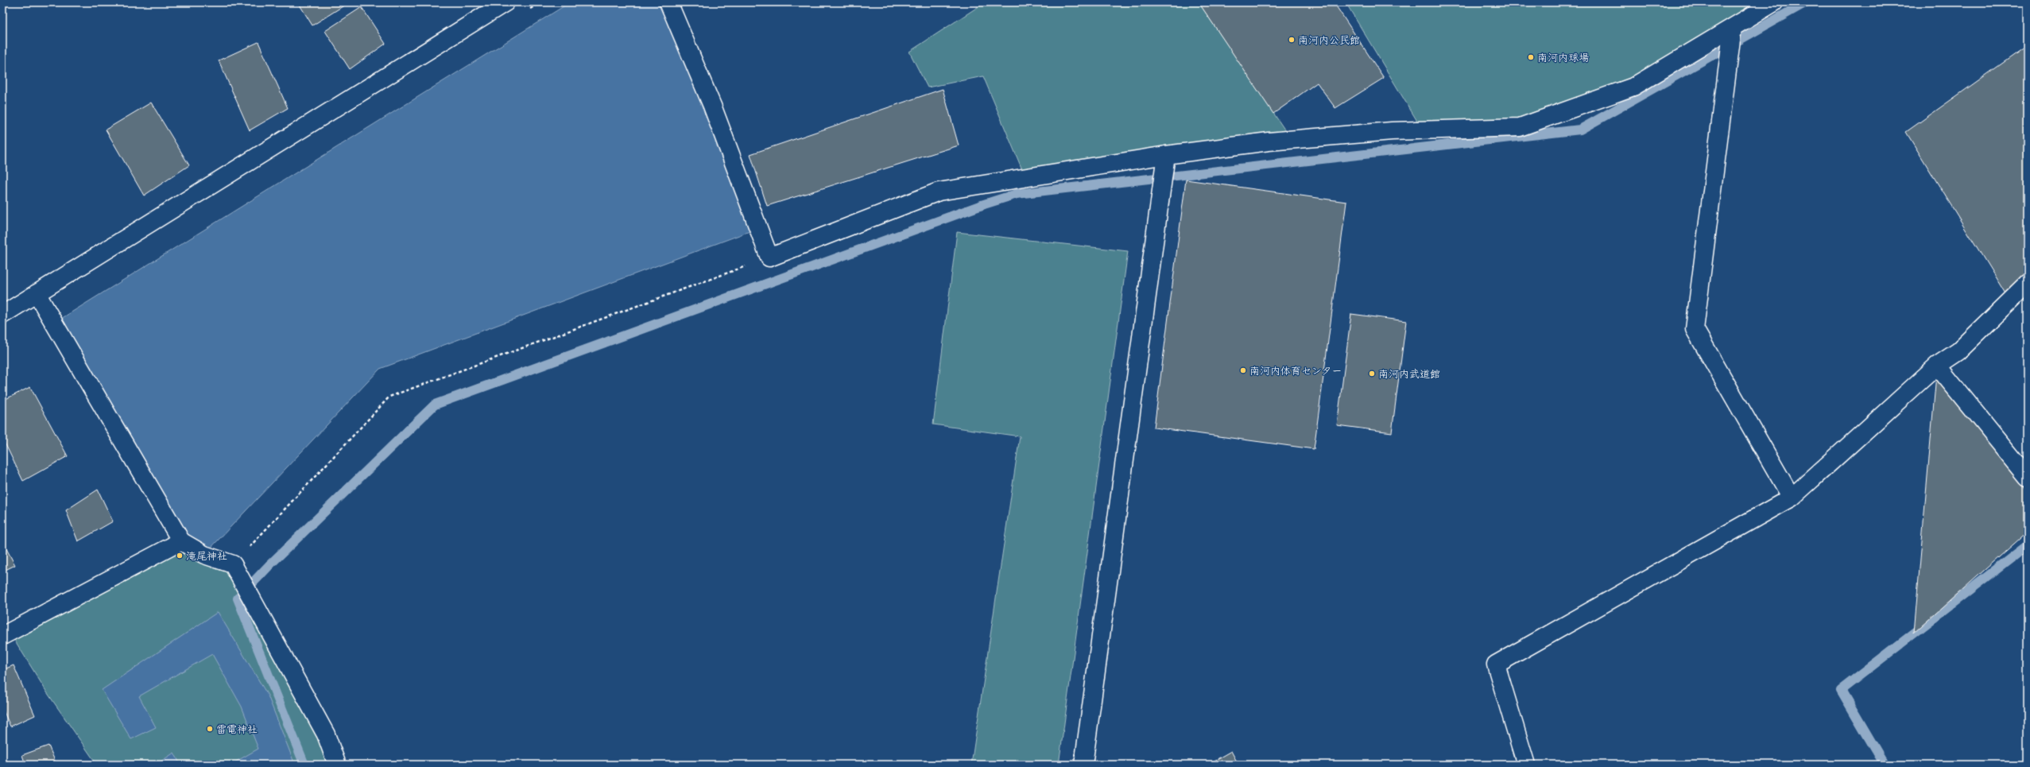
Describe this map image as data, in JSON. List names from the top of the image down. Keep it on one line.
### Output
{"places":["南河内公民館","南河内球場","南河内体育センター","南河内武道館","滝尾神社","雷電神社"]}
